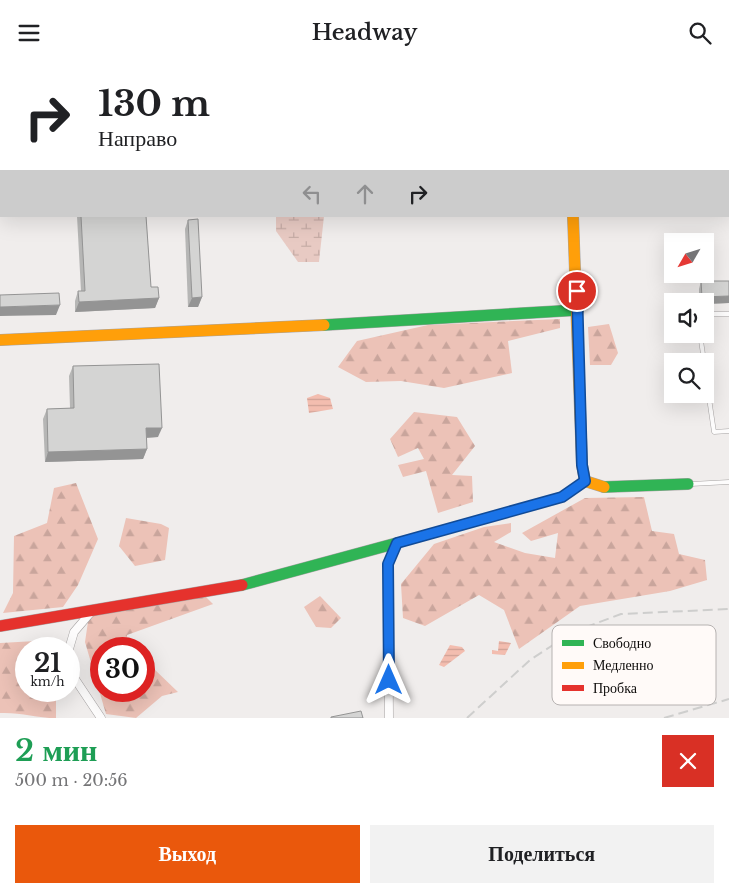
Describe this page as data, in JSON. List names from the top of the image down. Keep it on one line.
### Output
{"legend":["Свободно","Медленно","Пробка"],"north":"bottom left","page":{"header":"Headway","turn":["130 m","Направо"],"speed":"21 km/h","limit":"30","heading":["2 мин","500 m · 20:56"],"buttons":["Выход","Поделиться"]}}
